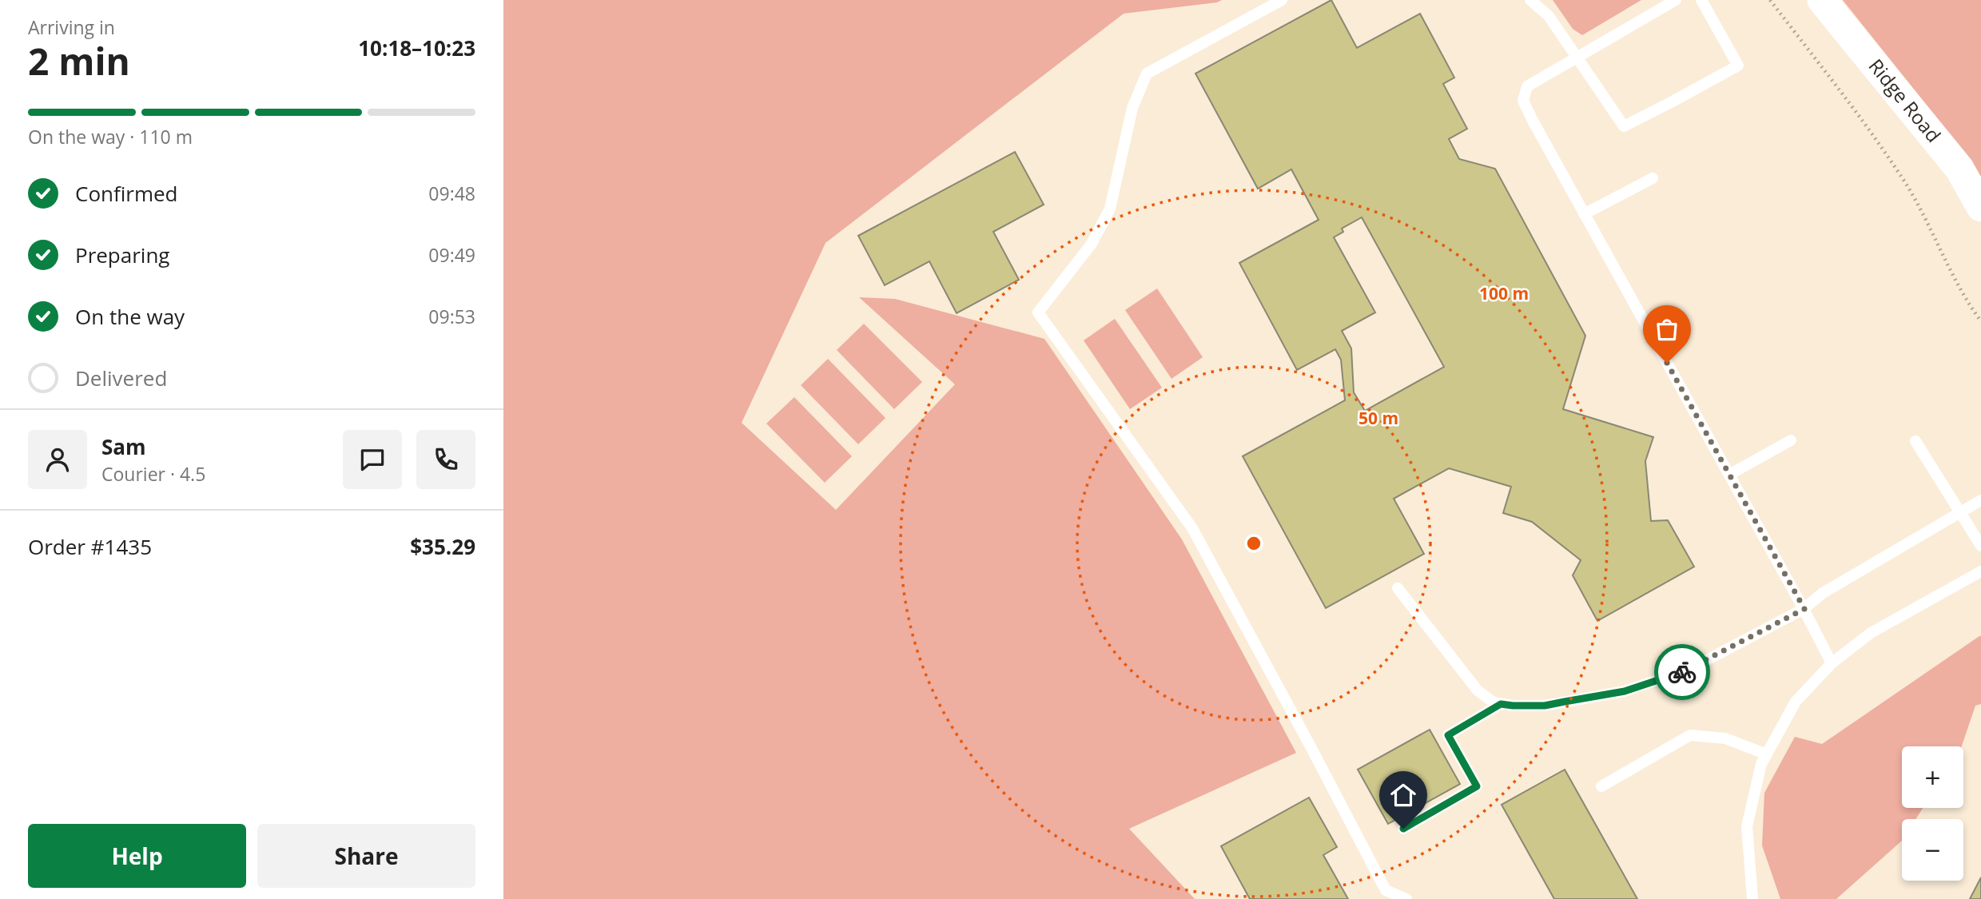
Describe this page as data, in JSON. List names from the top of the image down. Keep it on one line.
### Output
{"streets":{"street":["Ridge Road"]},"page":{"heading":["2 min","Arriving in","10:18–10:23"],"panel":["Sam","Courier · 4.5","Order #1435","$35.29"],"bar":"On the way · 110 m","list":[["Confirmed","09:48"],["Preparing","09:49"],["On the way","09:53"],"Delivered"],"map_buttons":["+","−"],"buttons":["Help","Share"]},"rings":["100 m","50 m"]}
